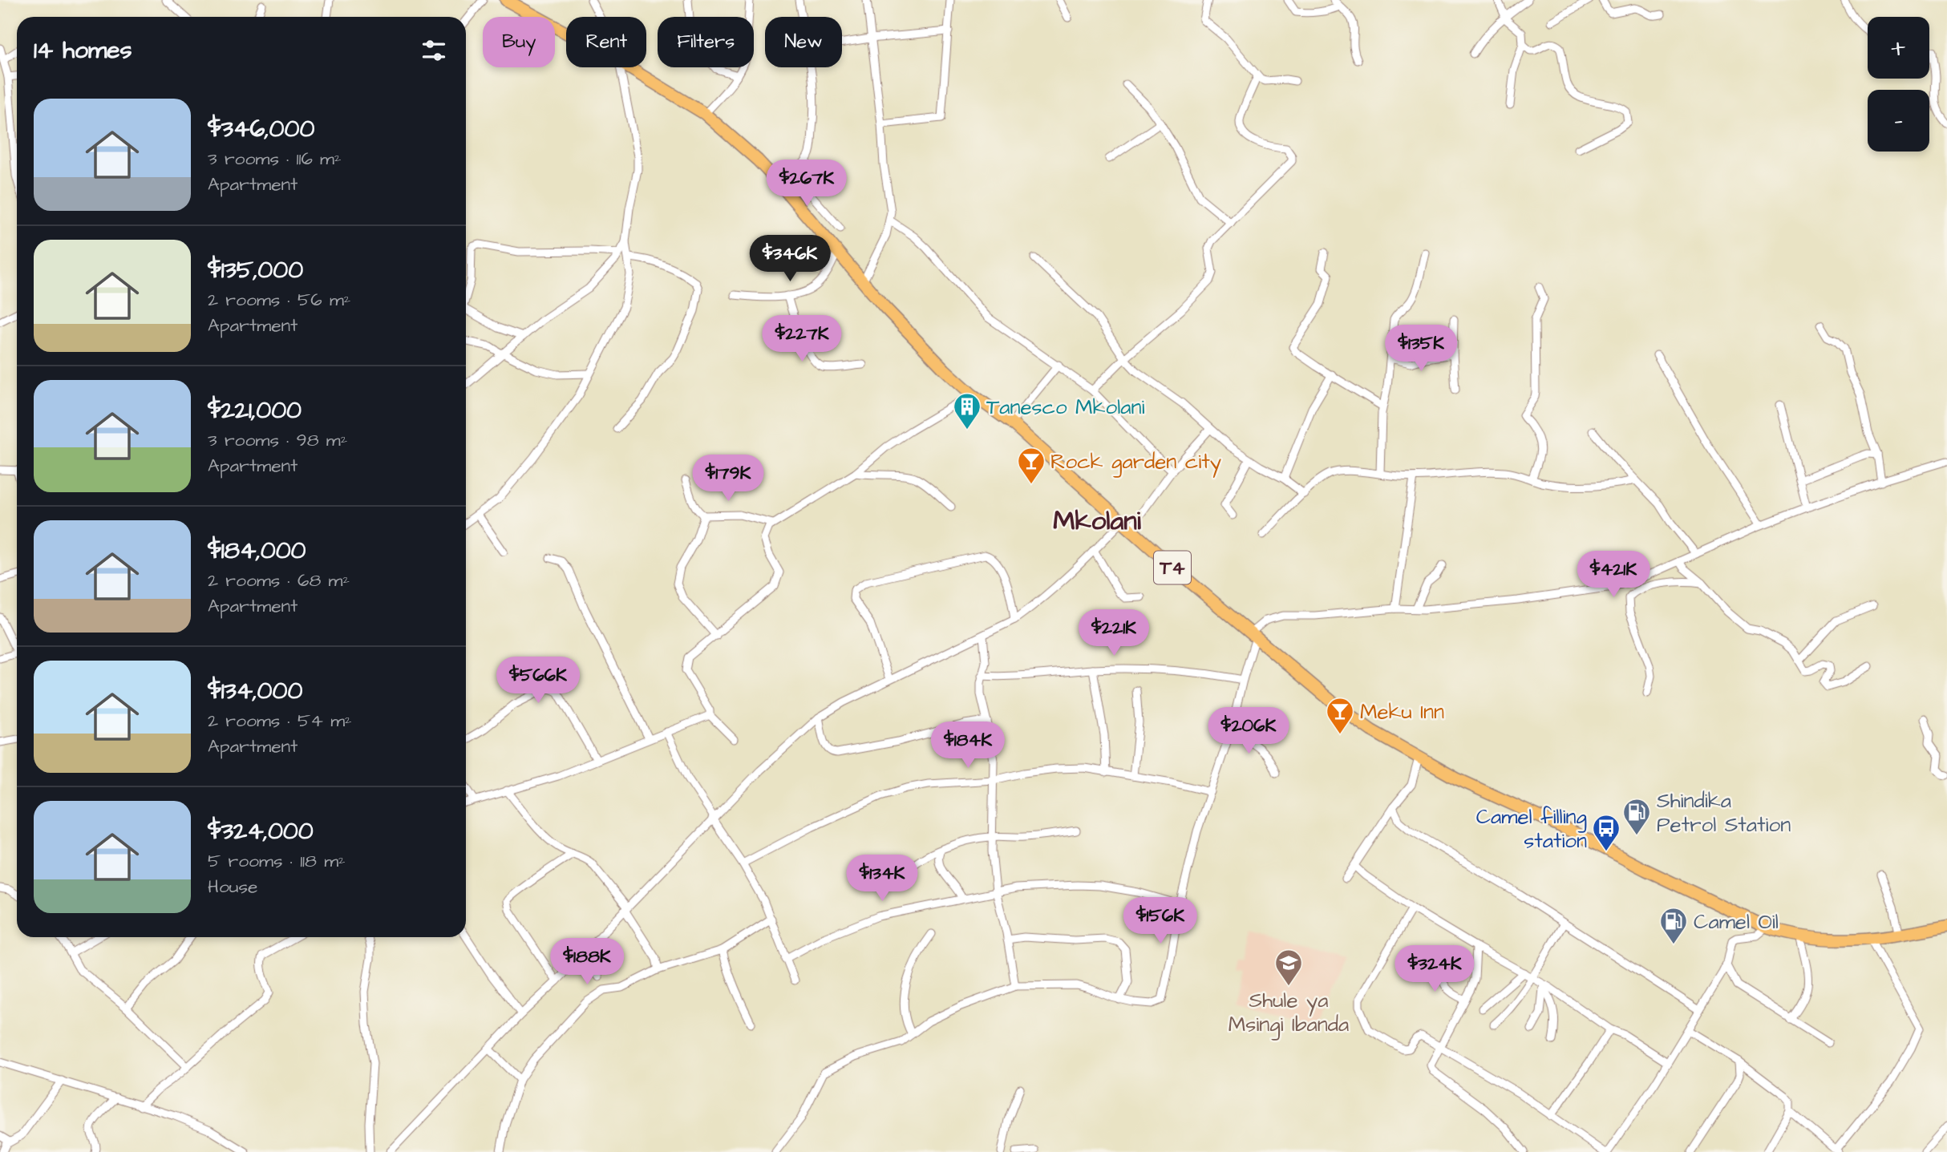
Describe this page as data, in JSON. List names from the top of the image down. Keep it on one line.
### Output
{"streets":{"highway":["T4"]},"districts":["Mkolani"],"places":{"building":["Tanesco Mkolani"],"bar":["Rock garden city","Meku Inn"],"fuel station":["Shindika Petrol Station","Camel Oil"],"bus stop":["Camel filling station"],"school or university":["Shule ya Msingi Ibanda"]},"page":{"map_buttons":["+","−"],"chip":["Buy","Rent","Filters","New"],"heading":"14 homes","list":[{"name":"$346,000","note":"3 rooms · 116 m² · Apartment"},{"name":"$135,000","note":"2 rooms · 56 m² · Apartment"},{"name":"$221,000","note":"3 rooms · 98 m² · Apartment"},{"name":"$184,000","note":"2 rooms · 68 m² · Apartment"},{"name":"$134,000","note":"2 rooms · 54 m² · Apartment"},{"name":"$324,000","note":"5 rooms · 118 m² · House"}],"price":["$267K","$346K","$227K","$135K","$179K","$421K","$221K","$566K","$206K","$184K","$134K","$156K","$188K","$324K"]}}
